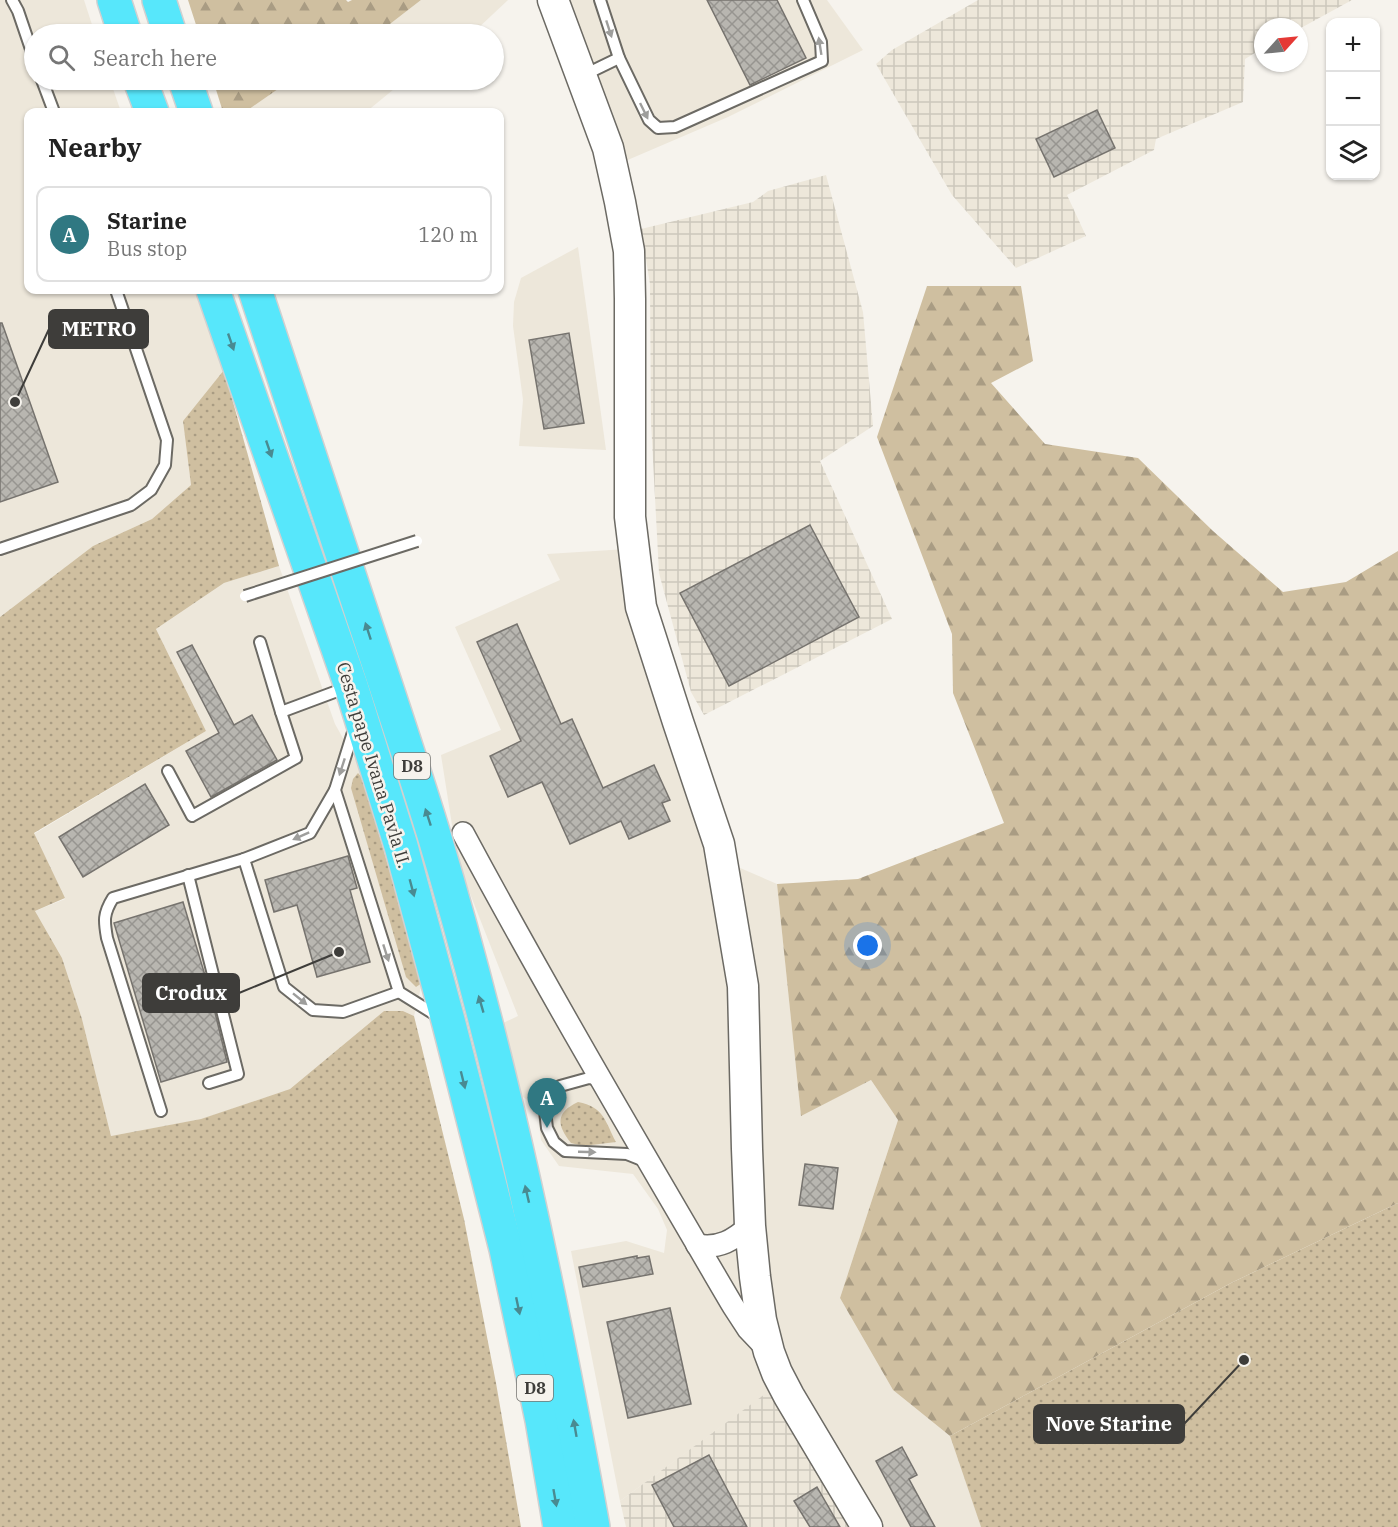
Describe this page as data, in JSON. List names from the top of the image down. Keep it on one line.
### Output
{"streets":{"highway":["Cesta pape Ivana Pavla II.","D8"]},"places":["METRO","Crodux","Nove Starine"],"north":"top right","page":{"map_buttons":["+","−"],"search":"Search here","heading":"Nearby","list":[{"mark":"A","name":"Starine","note":"Bus stop","value":"120 m"}],"pins":"A"}}
